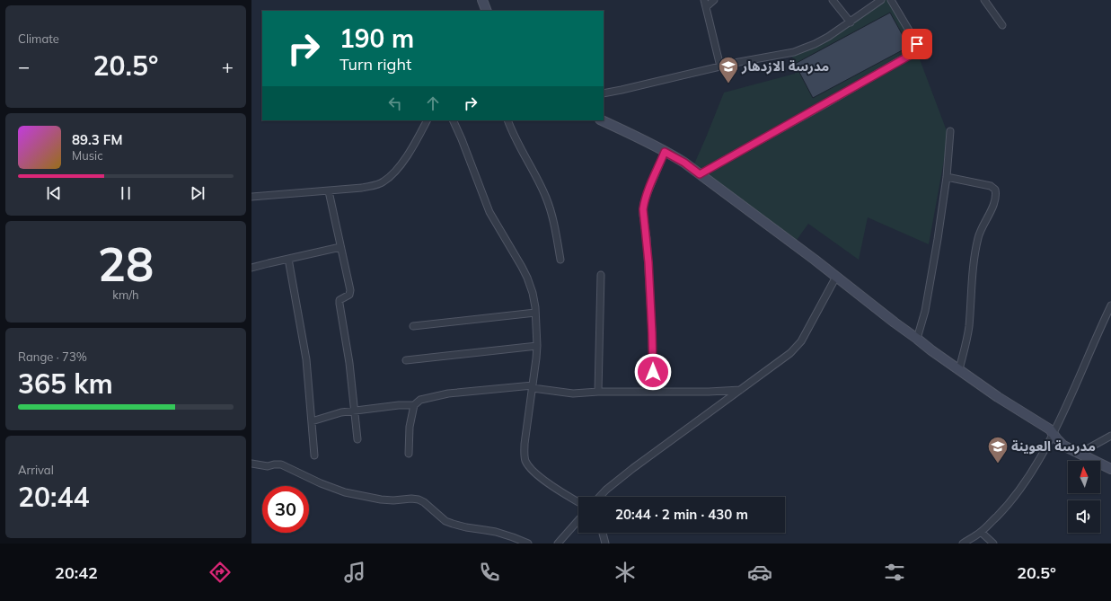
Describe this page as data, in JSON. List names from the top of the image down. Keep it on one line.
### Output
{"places":{"school or university":["مدرسة الازدهار","مدرسة العوينة"]},"north":"top","page":{"tile":["Climate",["28","km/h"],["Range · 73%","365 km"],["Arrival","20:44"]],"turn":["190 m","Turn right"],"heat":["−","20.5°","+"],"song":["89.3 FM","Music"],"limit":"30","trip":"20:44 · 2 min · 430 m","tabs":["20:42","20.5°"]}}
